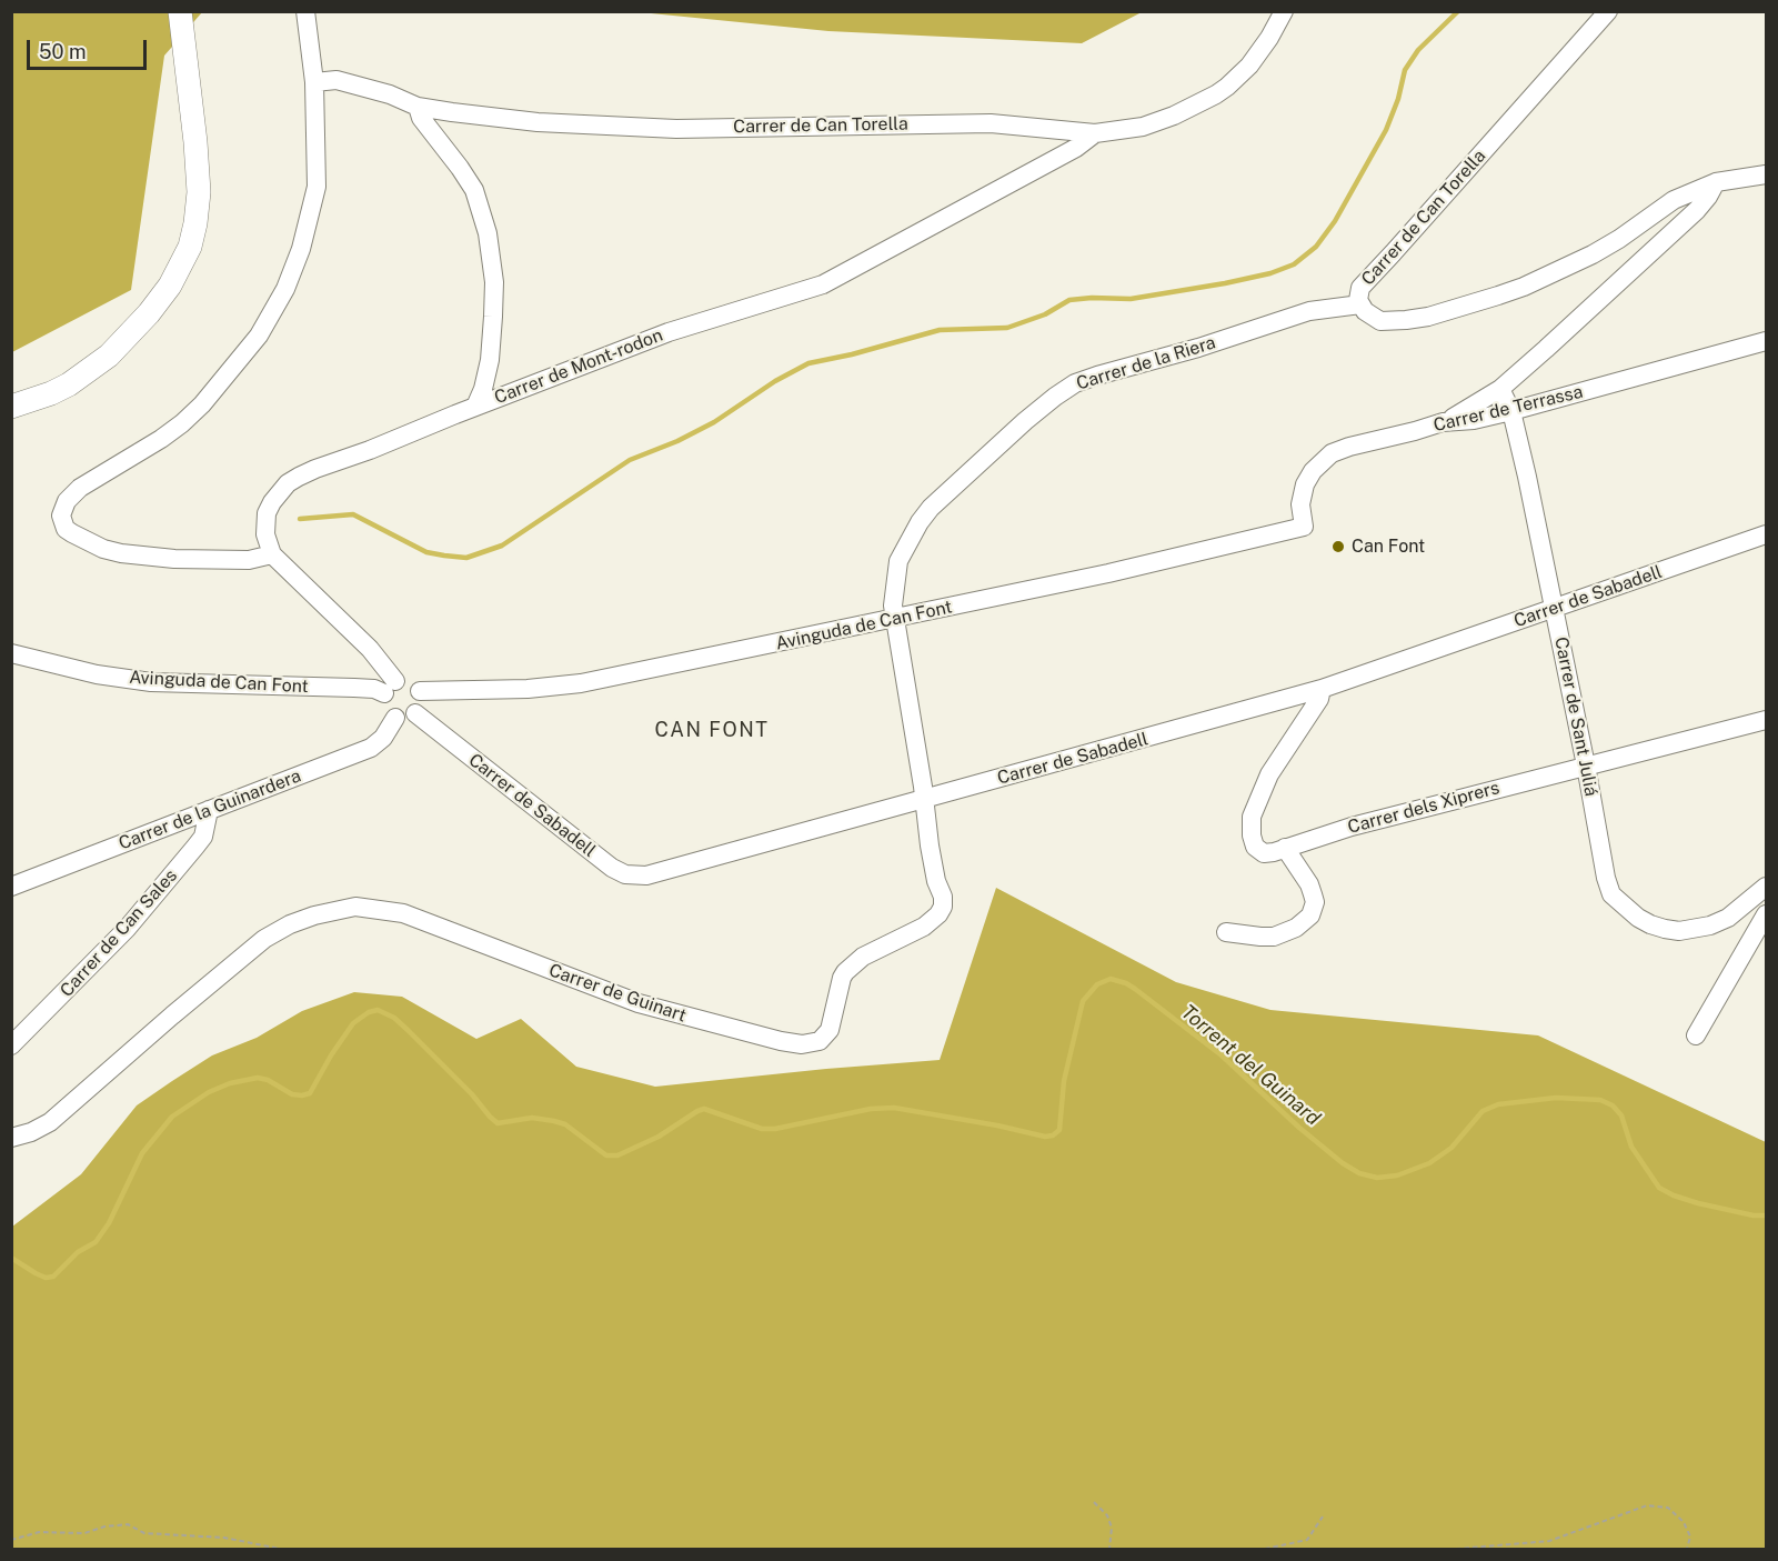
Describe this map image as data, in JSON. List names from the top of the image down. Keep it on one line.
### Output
{"streets":{"street":["Carrer de Can Torella","Carrer de la Riera","Carrer de Mont-rodon","Carrer de Terrassa","Carrer de Sabadell","Avinguda de Can Font","Carrer de Sant Juliá","Carrer dels Xiprers","Carrer de la Guinardera","Carrer de Can Sales","Carrer de Guinart"]},"crossings":[["Carrer de Can Torella","Carrer de la Riera"],["Carrer de Can Torella","Carrer de Mont-rodon"],["Carrer de la Riera","Avinguda de Can Font"],["Carrer de la Riera","Carrer de Guinart"],["Carrer de Terrassa","Avinguda de Can Font"],["Carrer de Terrassa","Carrer de Sant Juliá"],["Carrer de Sabadell","Avinguda de Can Font"],["Carrer de Sabadell","Carrer de Sant Juliá"],["Carrer de Sabadell","Carrer dels Xiprers"],["Carrer de Sabadell","Carrer de la Guinardera"],["Carrer de Sabadell","Carrer de Guinart"],["Avinguda de Can Font","Carrer de la Guinardera"],["Avinguda de Can Font","Carrer de Guinart"],["Carrer de Sant Juliá","Carrer dels Xiprers"],["Carrer de la Guinardera","Carrer de Can Sales"]],"districts":["CAN FONT"],"water":["Torrent del Guinard"],"places":["Can Font"],"scale_bar":"50 m"}
